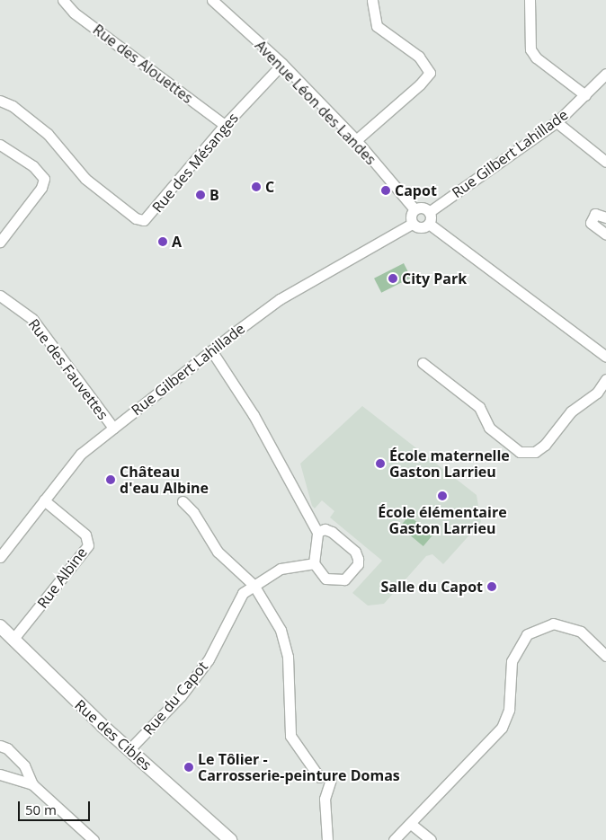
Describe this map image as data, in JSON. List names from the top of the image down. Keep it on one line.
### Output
{"streets":{"street":["Rue des Alouettes","Avenue Léon des Landes","Rue Gilbert Lahillade","Rue des Mésanges","Rue des Fauvettes","Rue Albine","Rue du Capot","Rue des Cibles"]},"crossings":[["Rue des Alouettes","Rue des Mésanges"],["Avenue Léon des Landes","Rue Gilbert Lahillade"],["Avenue Léon des Landes","Rue des Mésanges"],["Rue Gilbert Lahillade","Rue des Fauvettes"],["Rue Gilbert Lahillade","Rue Albine"],["Rue Albine","Rue des Cibles"],["Rue du Capot","Rue des Cibles"]],"places":["C","Capot","B","A","City Park","École maternelle Gaston Larrieu","Château d'eau Albine","École élémentaire Gaston Larrieu","Salle du Capot","Le Tôlier - Carrosserie-peinture Domas"],"scale_bar":"50 m"}
